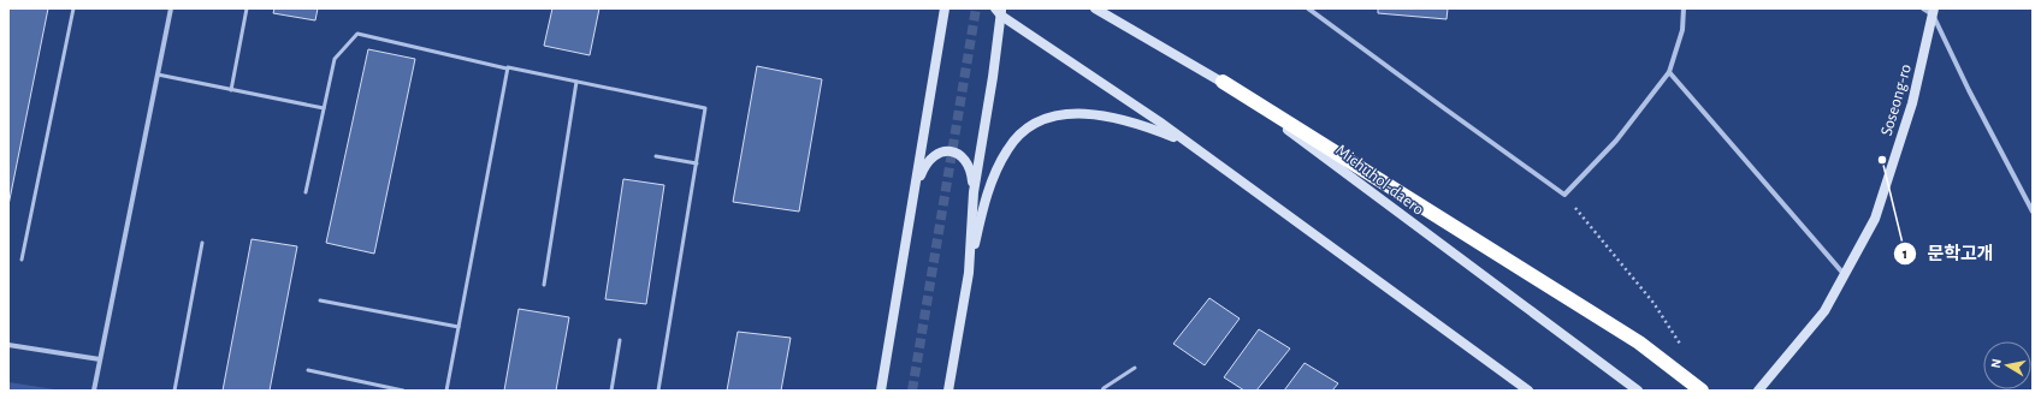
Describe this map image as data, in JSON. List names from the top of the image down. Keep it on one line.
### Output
{"streets":{"main road":["Soseong-ro","Michuhol-daero"]},"places":["문학고개"],"north":"left"}
